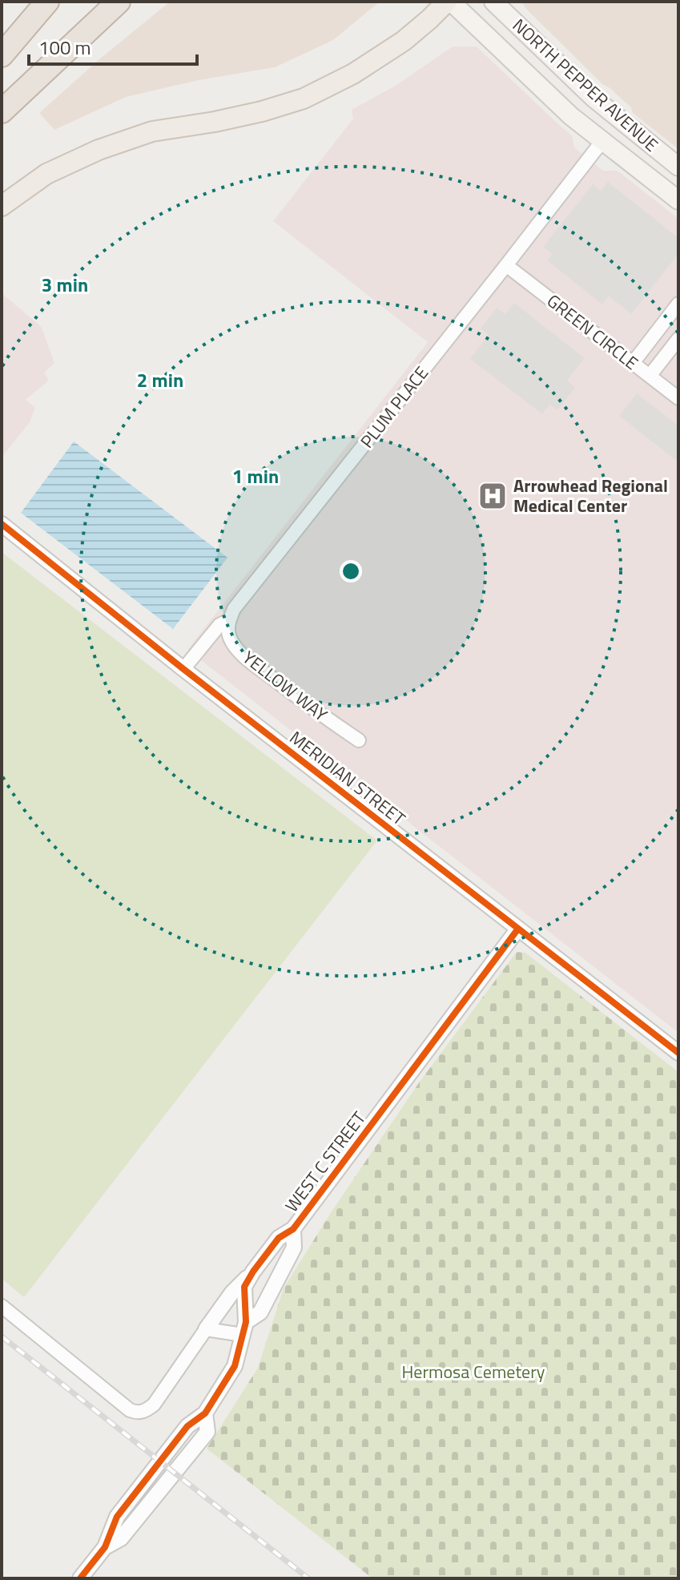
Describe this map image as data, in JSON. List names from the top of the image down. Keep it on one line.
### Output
{"streets":{"main road":["NORTH PEPPER AVENUE"],"street":["GREEN CIRCLE","PLUM PLACE","YELLOW WAY","MERIDIAN STREET","WEST C STREET"]},"crossings":[["NORTH PEPPER AVENUE","PLUM PLACE"],["GREEN CIRCLE","PLUM PLACE"],["PLUM PLACE","YELLOW WAY"],["PLUM PLACE","MERIDIAN STREET"],["MERIDIAN STREET","WEST C STREET"]],"parks":["Hermosa Cemetery"],"places":{"hospital":["Arrowhead Regional Medical Center"]},"scale_bar":"100 m","rings":["3 min","2 min","1 min"]}
